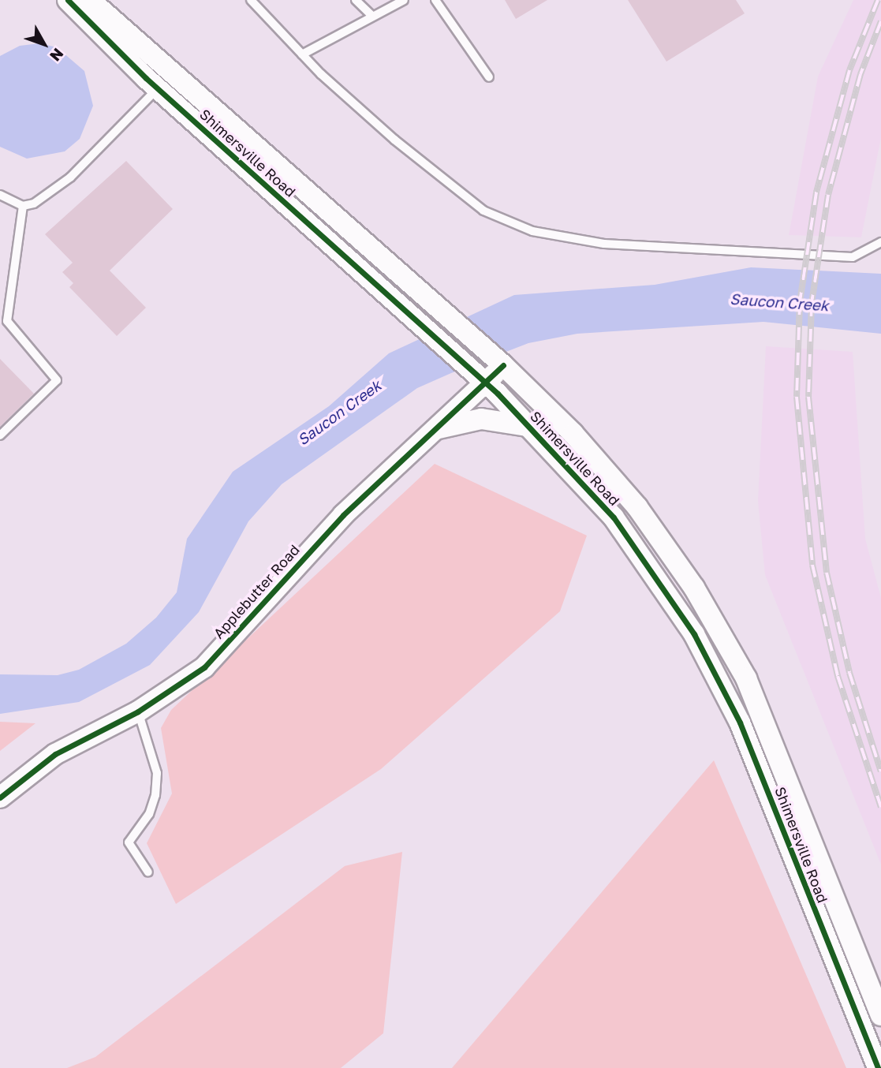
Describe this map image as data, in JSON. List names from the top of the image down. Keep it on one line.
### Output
{"streets":{"street":["Shimersville Road","Applebutter Road"]},"crossings":[["Shimersville Road","Applebutter Road"]],"water":["Saucon Creek"],"north":"bottom right"}
